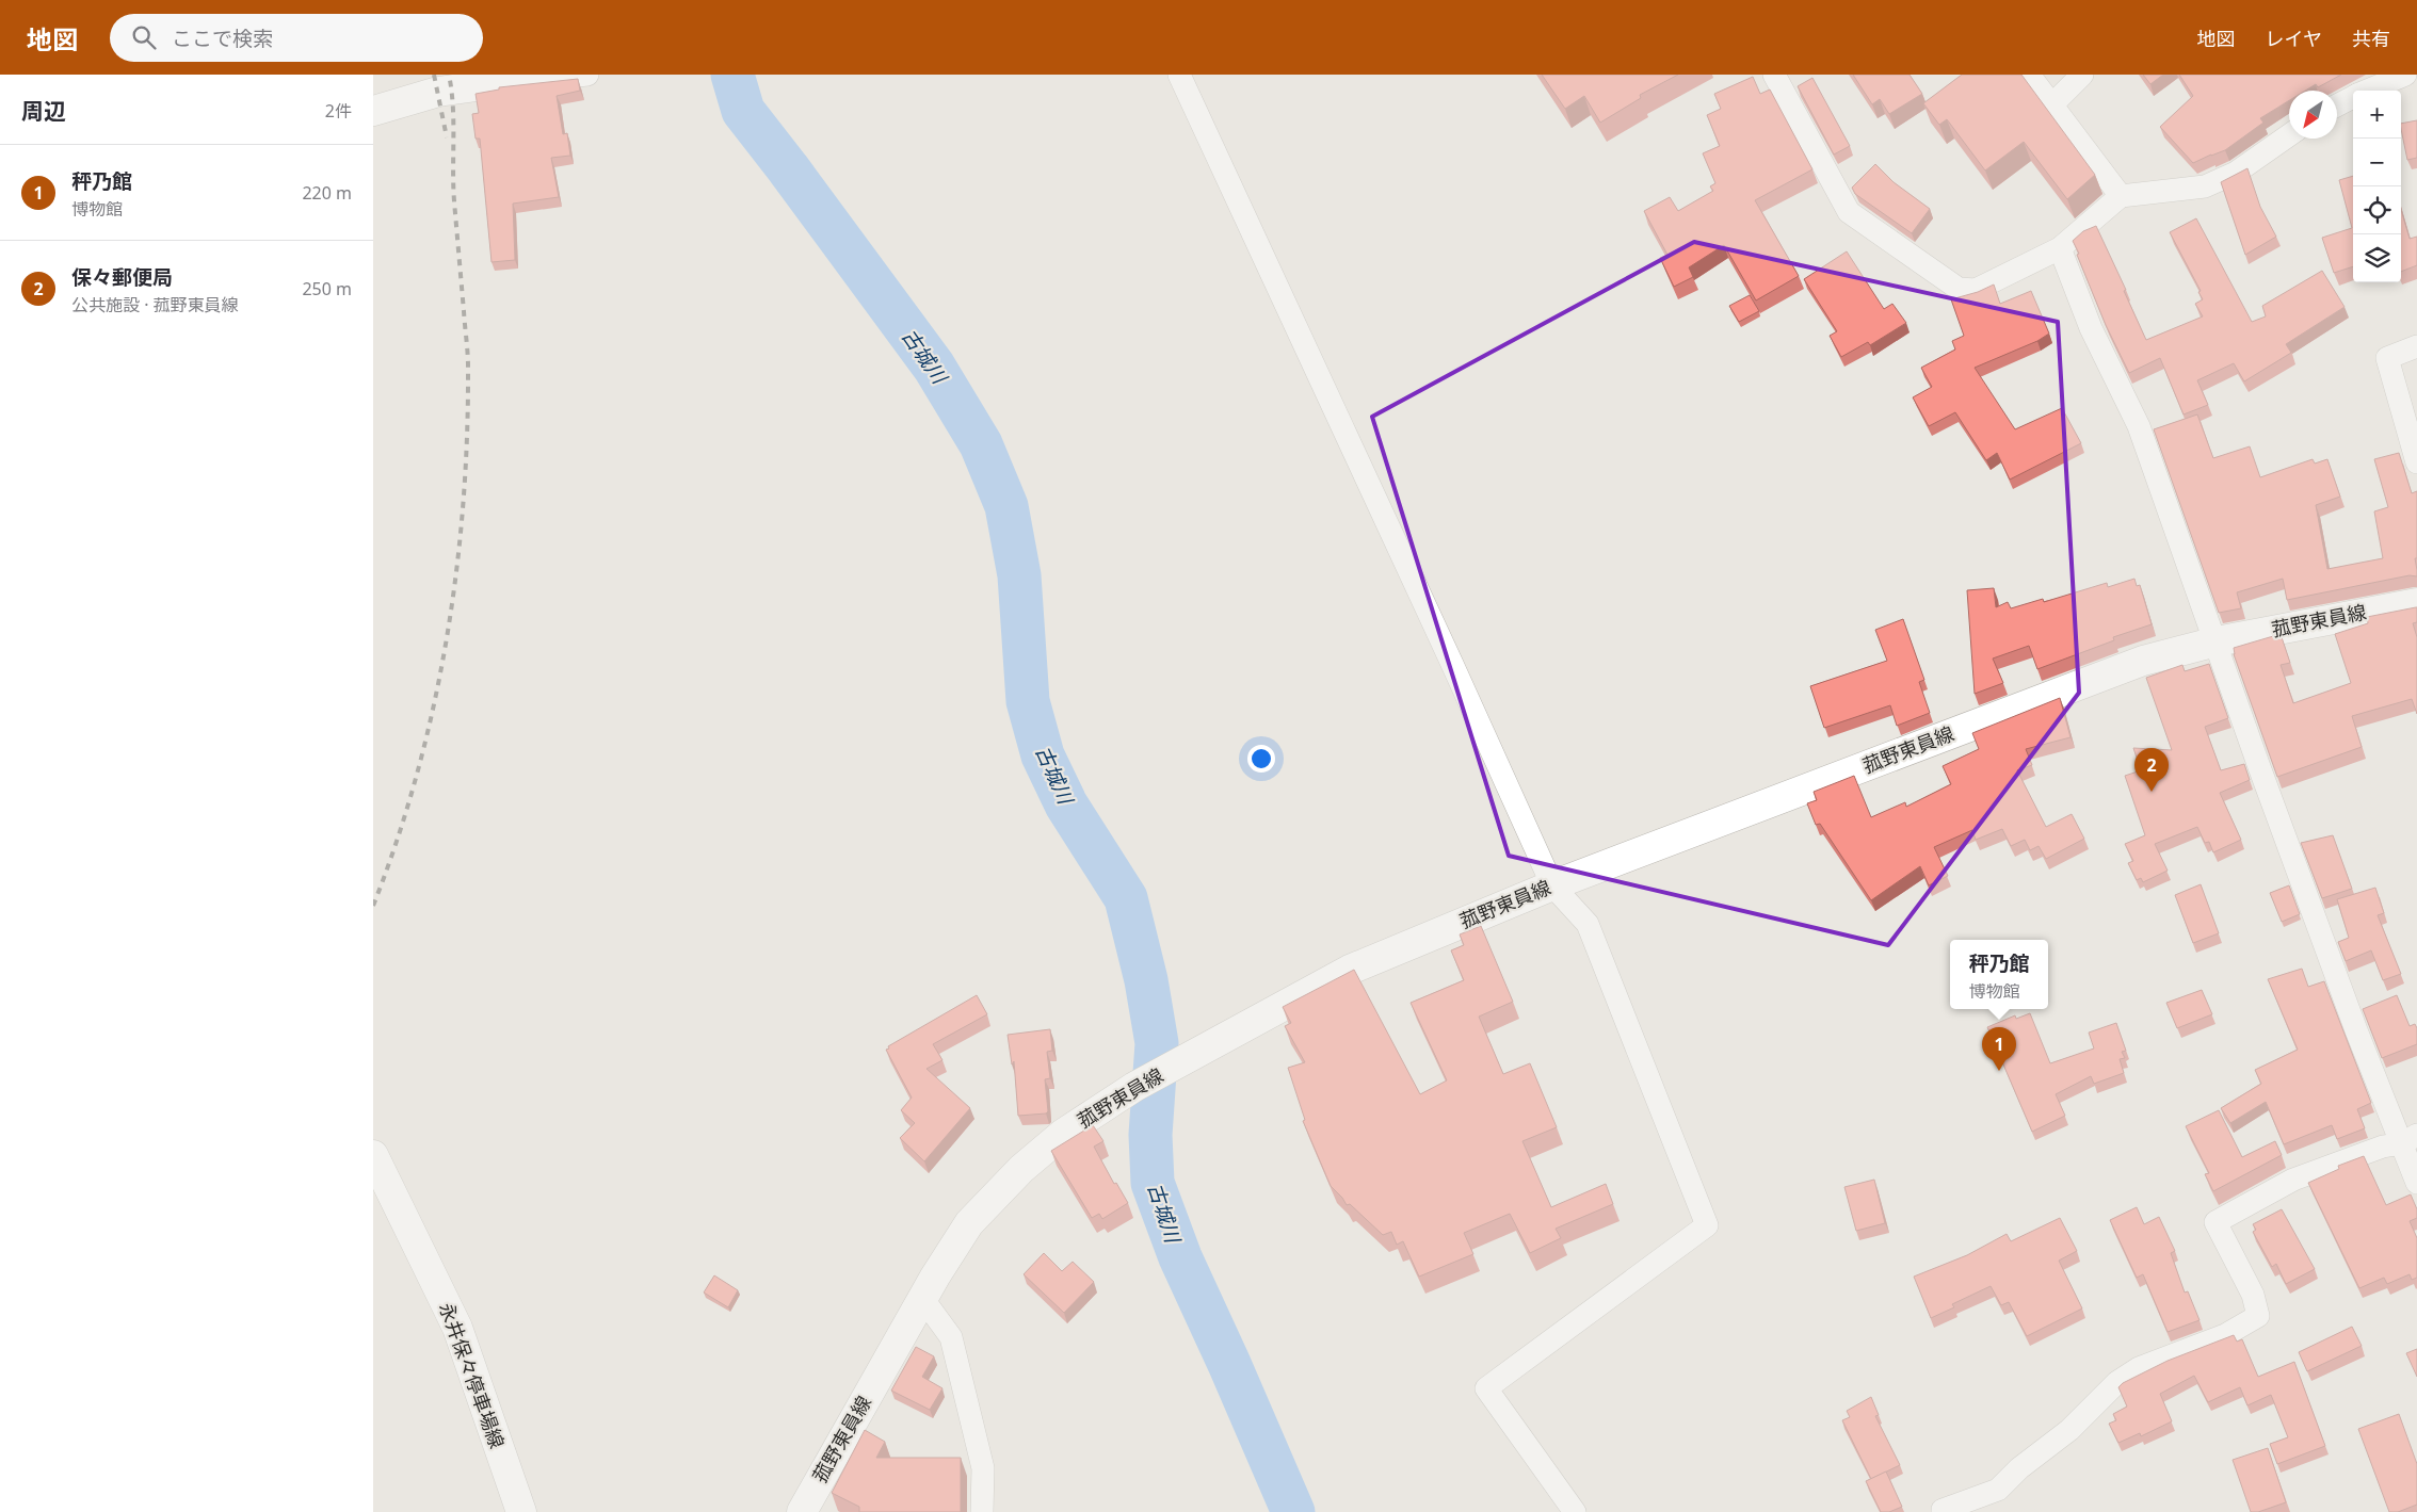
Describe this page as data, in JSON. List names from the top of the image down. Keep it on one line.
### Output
{"streets":{"main road":["菰野東員線","永井保々停車場線"]},"water":["古城川"],"north":"bottom left","page":{"header":"地図","search":"ここで検索","nav":["地図","レイヤ","共有"],"heading":["周辺","2件"],"map_buttons":["+","−"],"list":[{"mark":"1","name":"秤乃館","note":"博物館","value":"220 m"},{"mark":"2","name":"保々郵便局","note":"公共施設 · 菰野東員線","value":"250 m"}],"pins":["2","1"],"popup":["秤乃館","博物館"]}}
